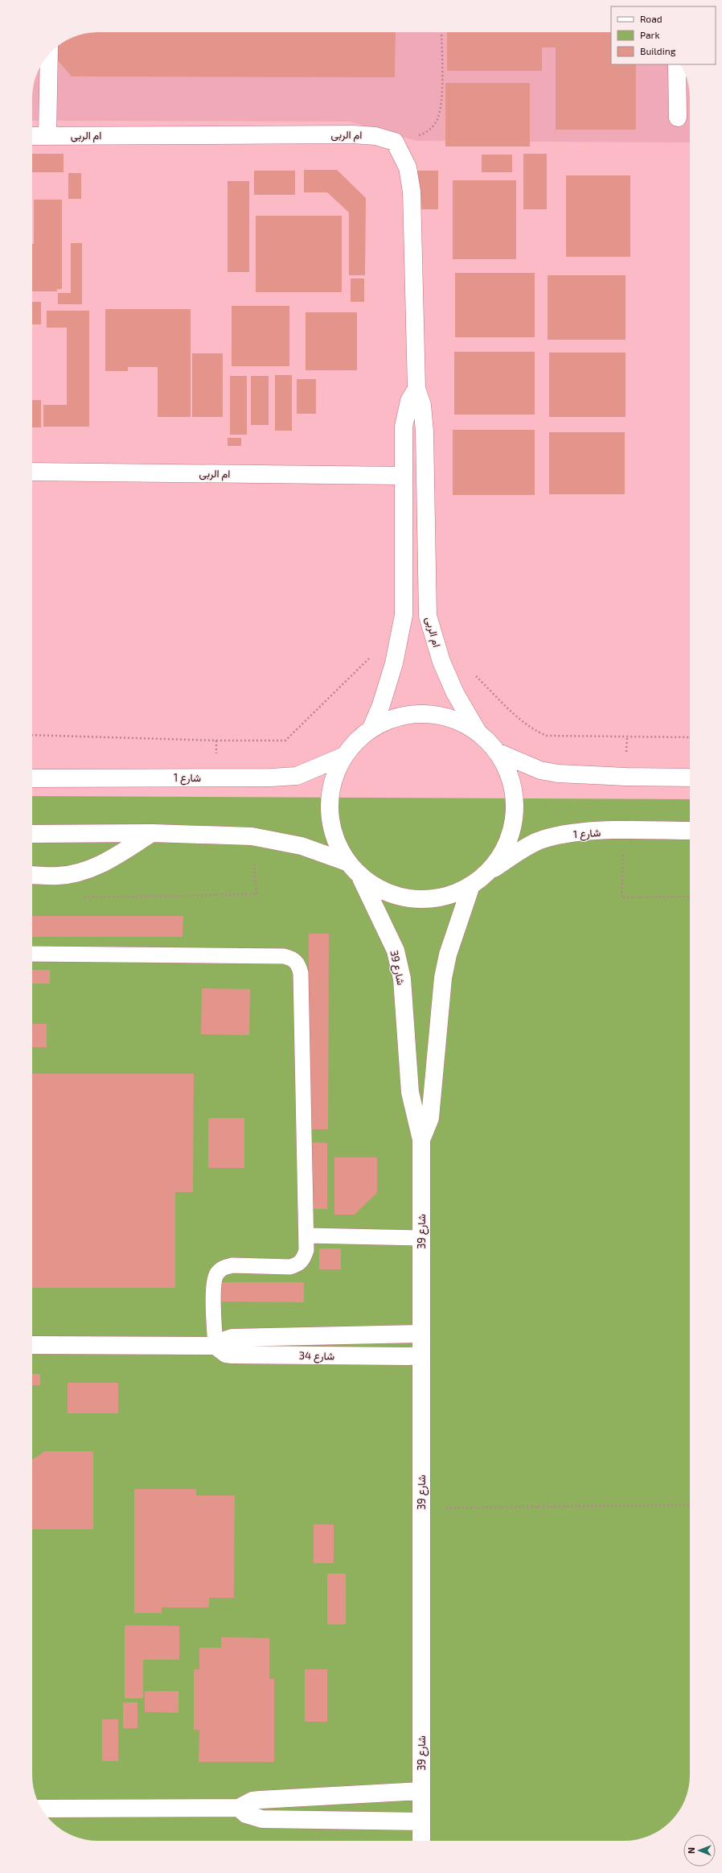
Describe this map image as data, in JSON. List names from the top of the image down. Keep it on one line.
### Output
{"streets":{"street":["ام الربى","شارع 1","شارع 39","شارع 34"]},"crossings":[["شارع 39","شارع 34"]],"legend":["Road","Park","Building"],"north":"left"}
